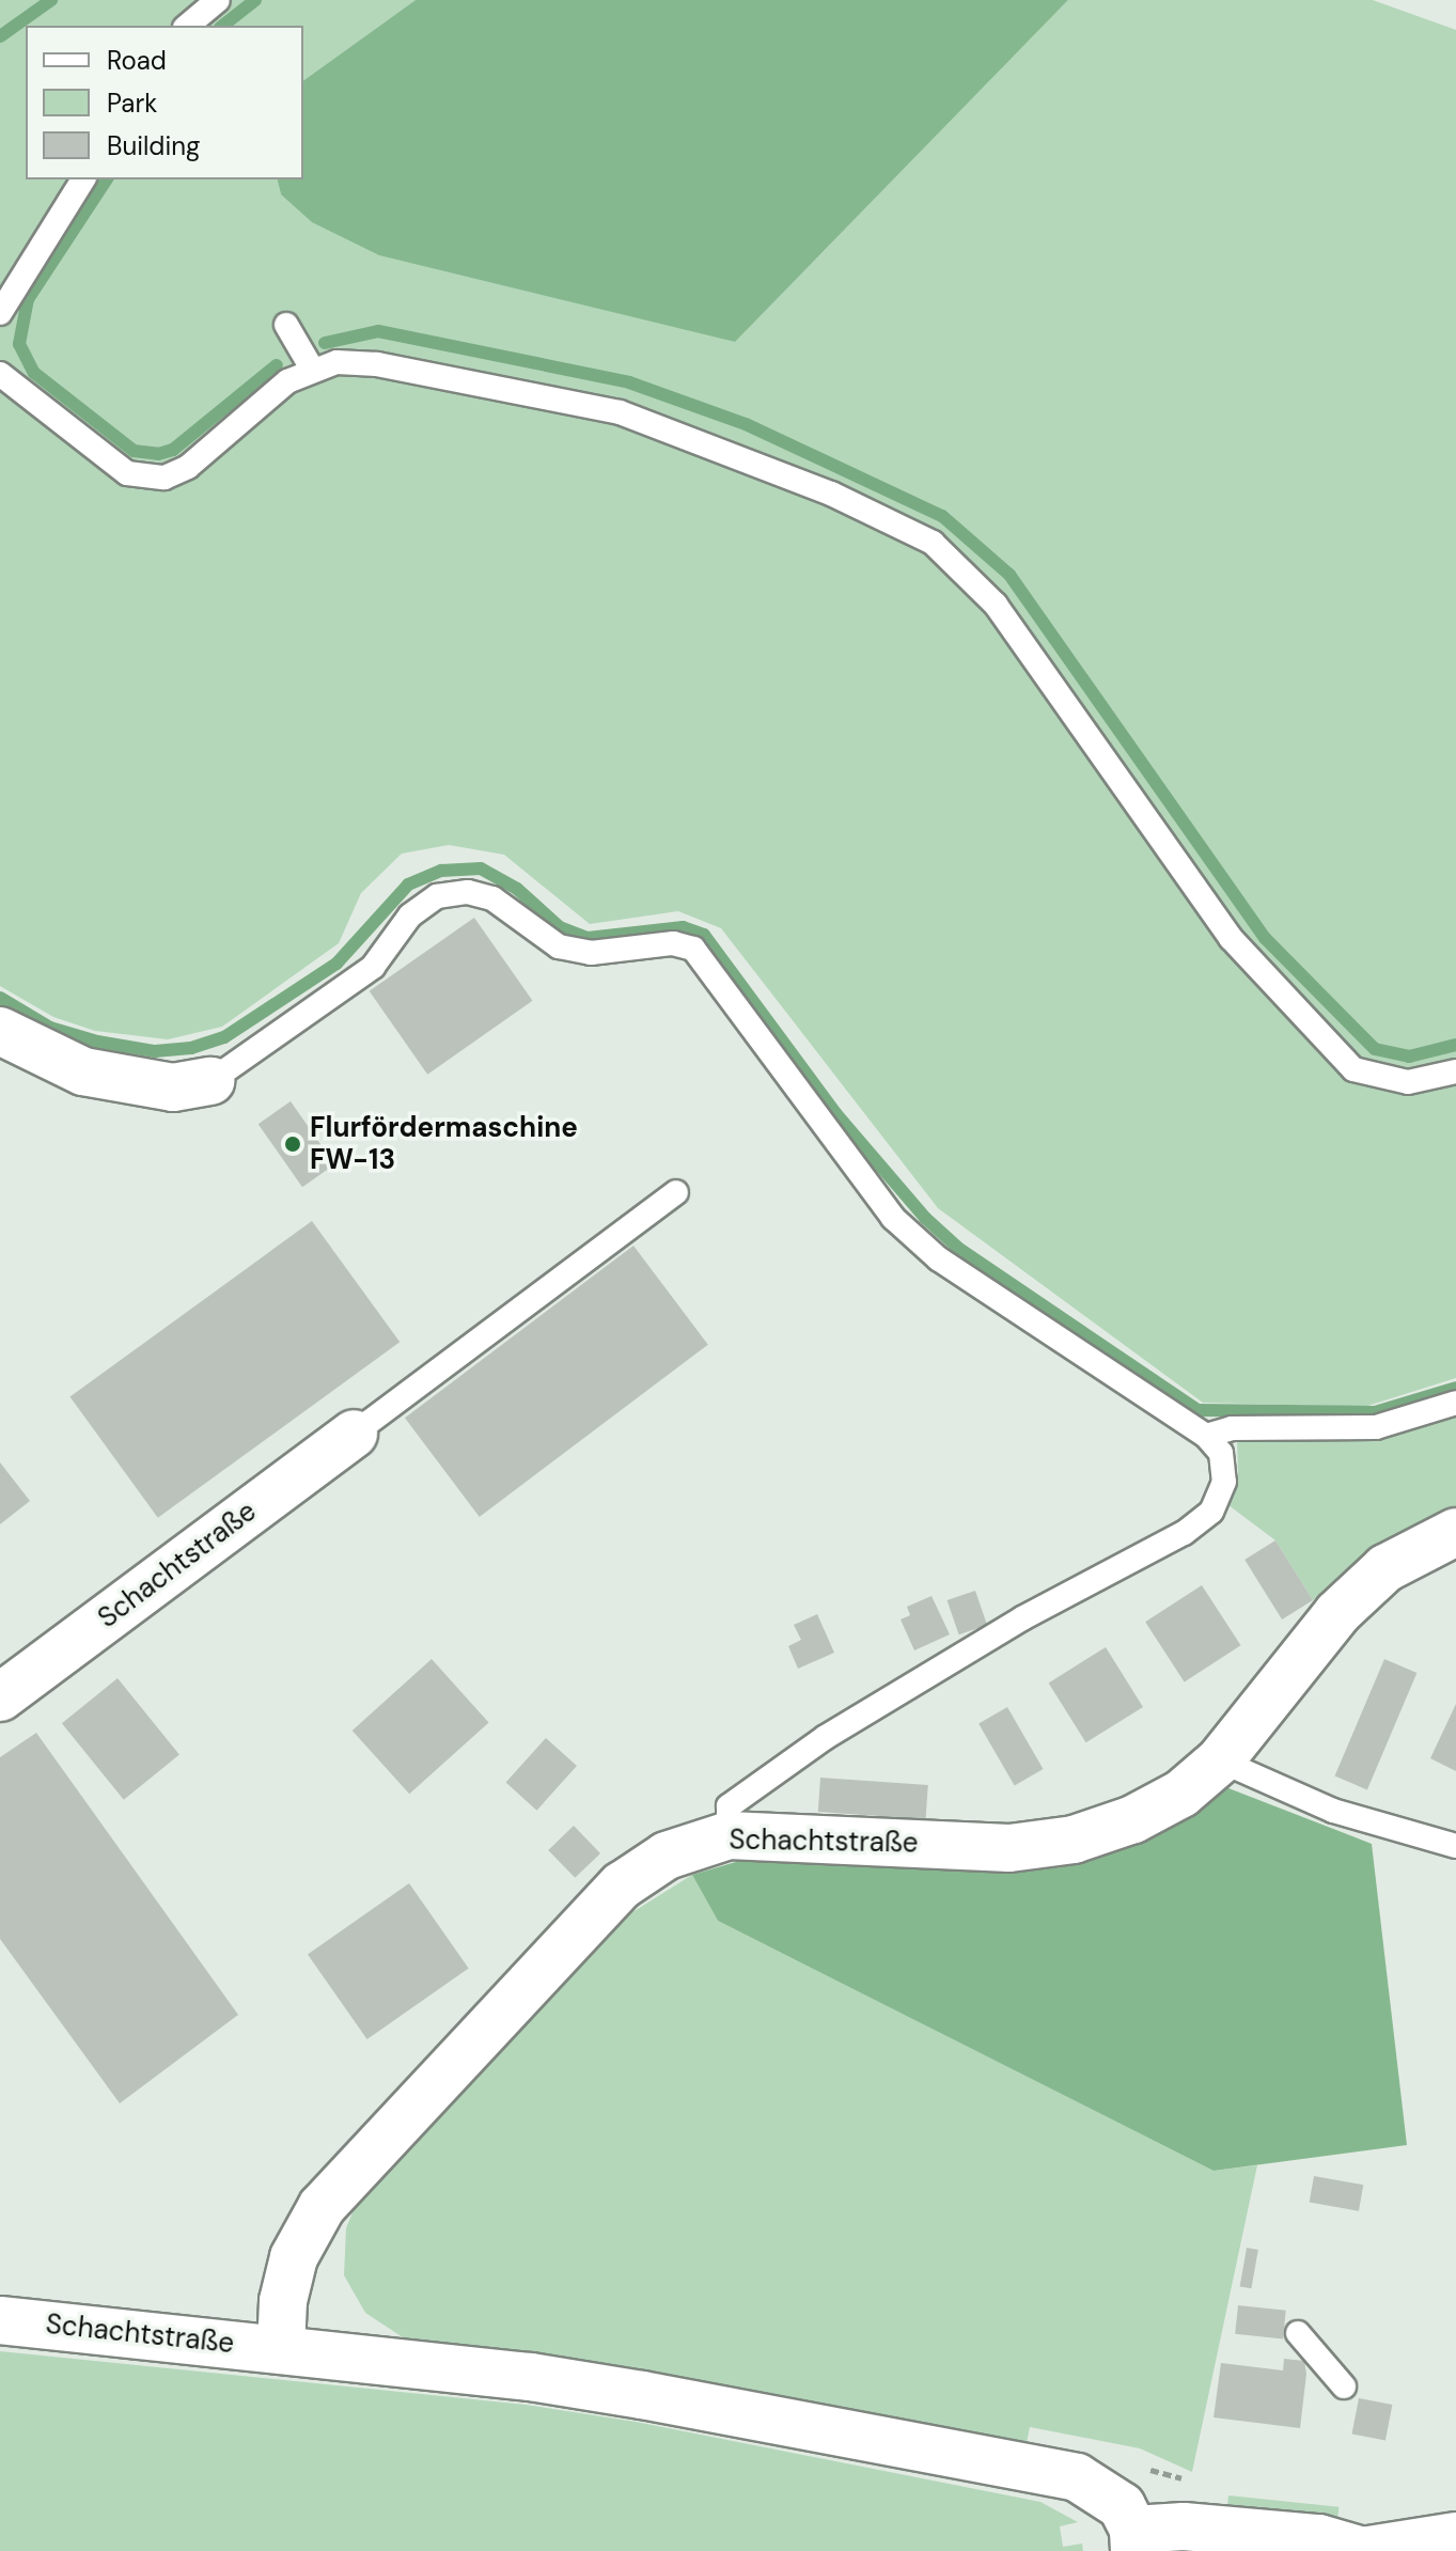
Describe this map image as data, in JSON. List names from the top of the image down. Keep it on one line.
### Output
{"streets":{"street":["Schachtstraße"]},"places":["Flurfördermaschine FW-13"],"legend":["Road","Park","Building"]}
